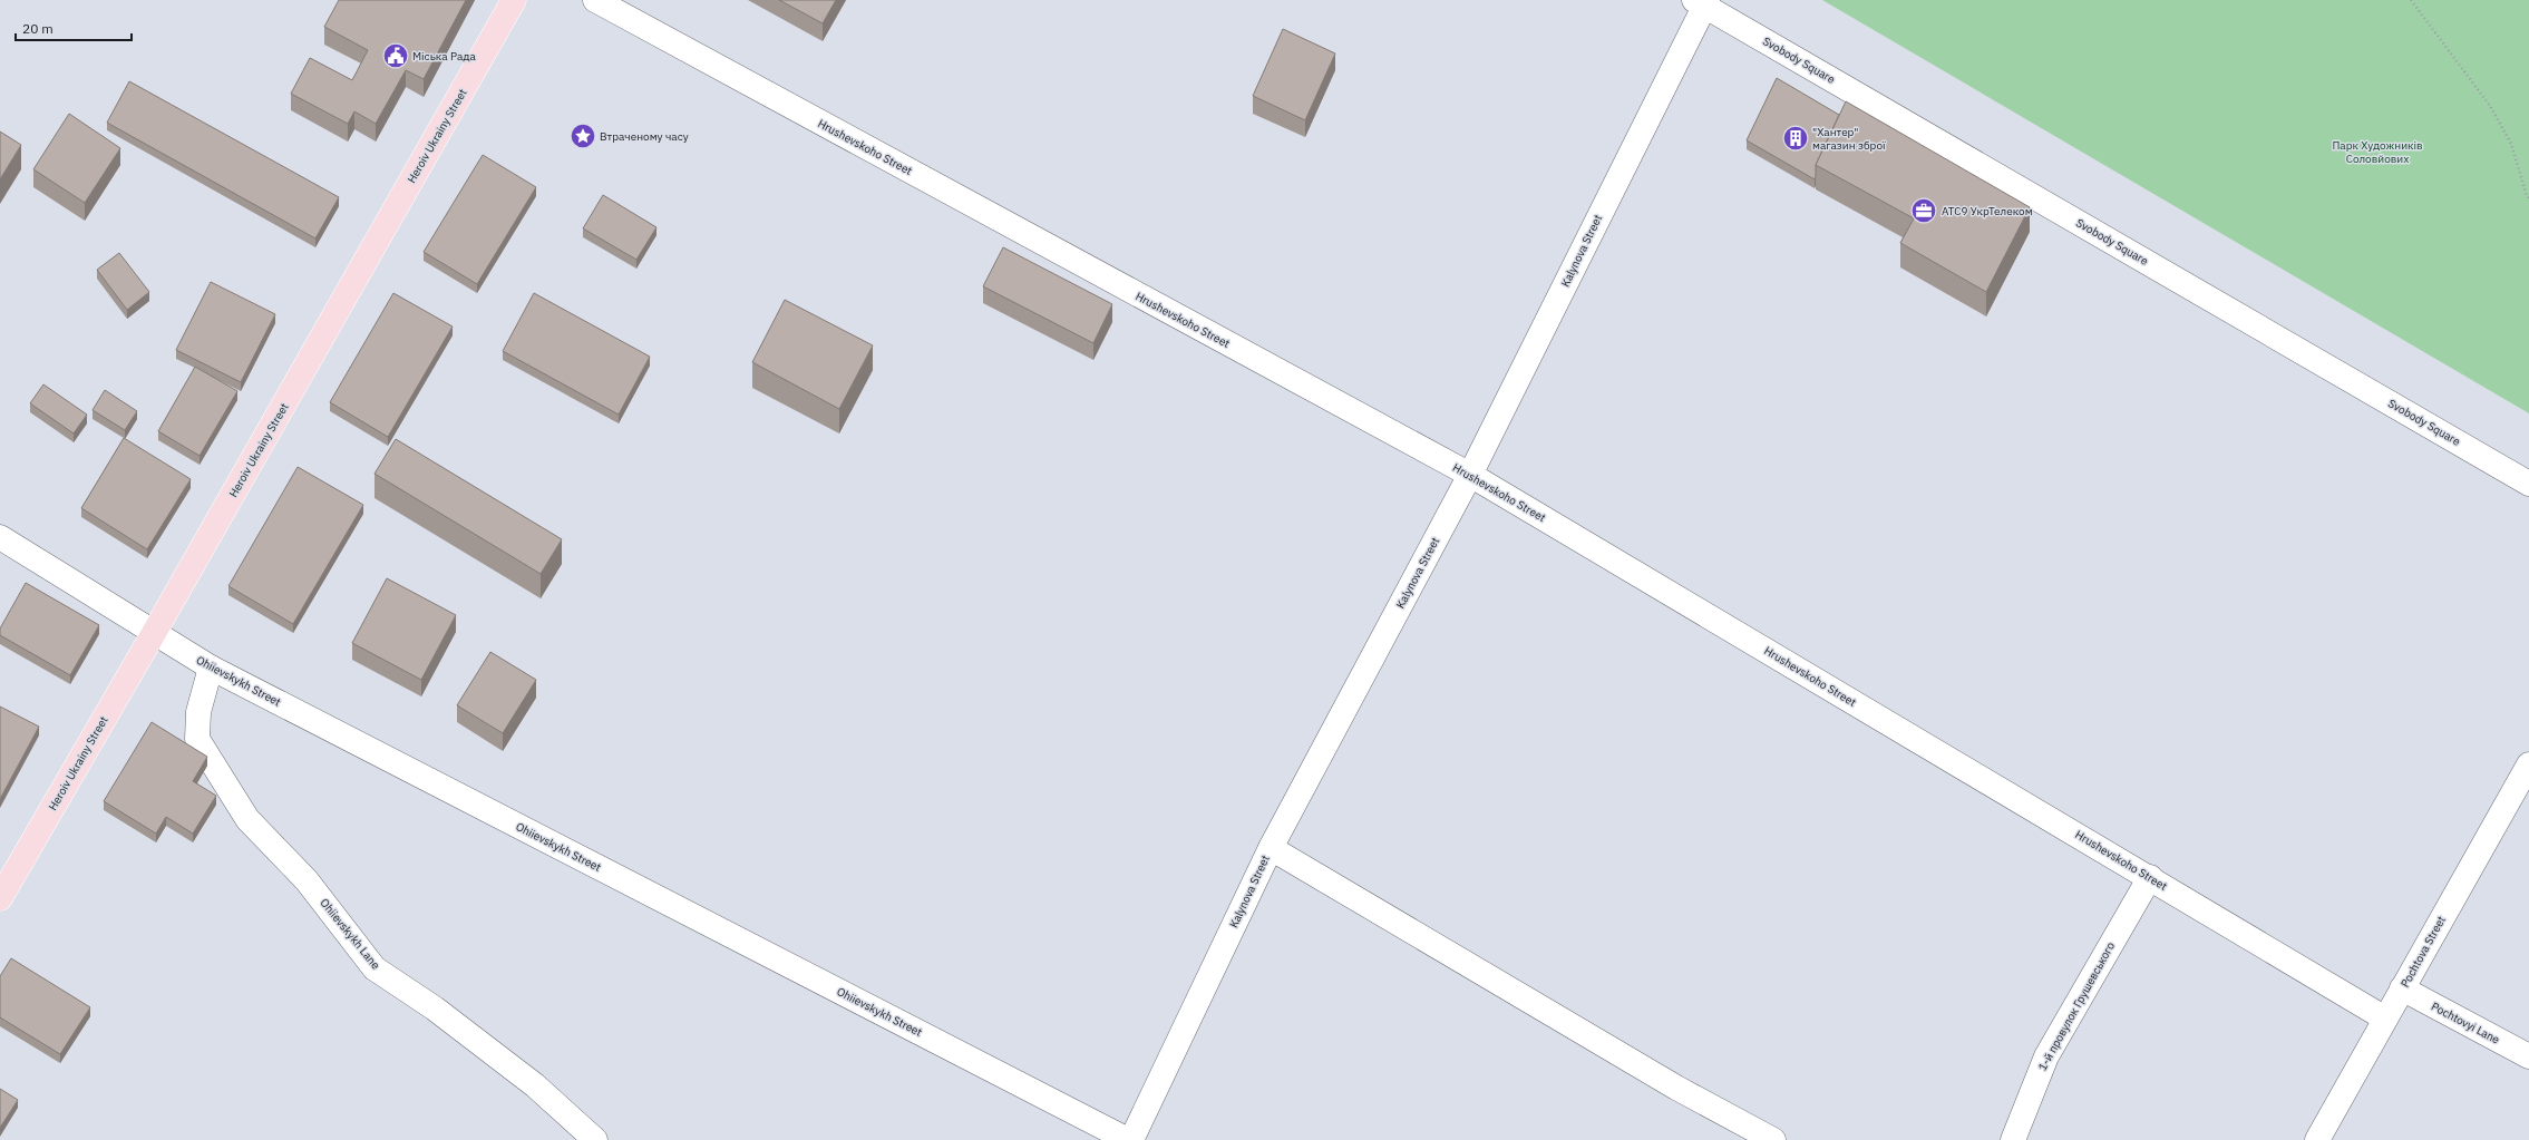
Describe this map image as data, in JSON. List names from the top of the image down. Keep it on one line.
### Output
{"streets":{"main road":["Heroiv Ukrainy Street"],"street":["Svobody Square","Hrushevskoho Street","Kalynova Street","Ohiievskykh Street","Ohiievskykh Lane","Pochtova Street","1-й провулок Грушевського","Pochtovyi Lane"]},"crossings":[["Svobody Square","Kalynova Street"],["Heroiv Ukrainy Street","Ohiievskykh Street"],["Hrushevskoho Street","Kalynova Street"],["Hrushevskoho Street","Pochtova Street"],["Hrushevskoho Street","1-й провулок Грушевського"],["Ohiievskykh Street","Ohiievskykh Lane"],["Pochtova Street","Pochtovyi Lane"]],"parks":["Парк Художників Соловйових"],"places":{"public building":["Міська Рада"],"place":["Втраченому часу"],"building":["\"Хантер\" магазин зброї"],"office":["АТС9 УкрТелеком"]},"scale_bar":"20 m"}
